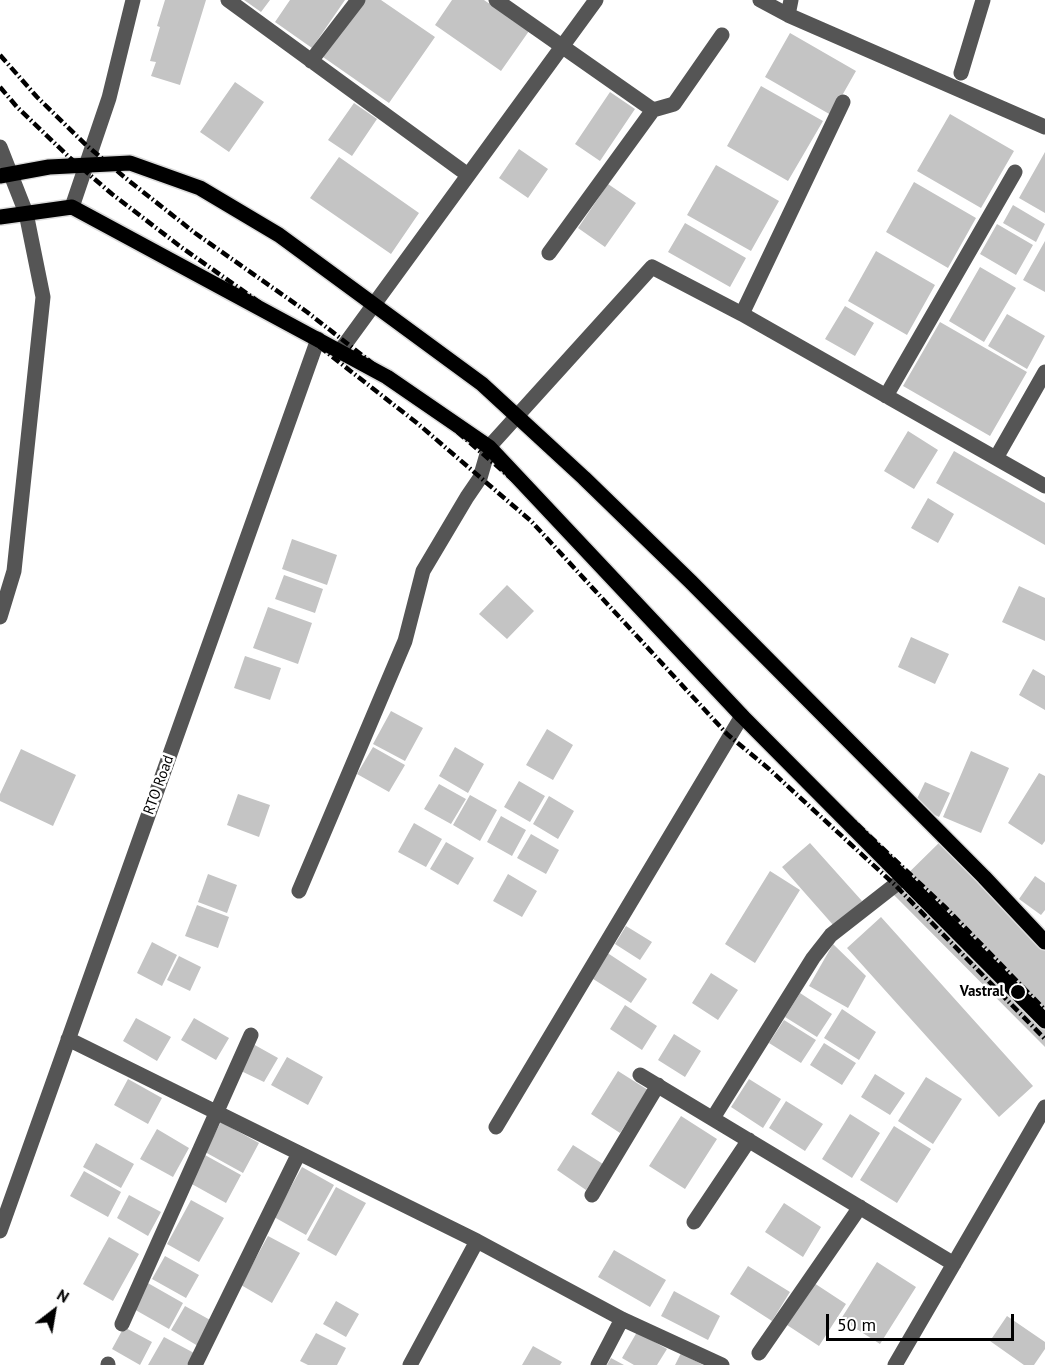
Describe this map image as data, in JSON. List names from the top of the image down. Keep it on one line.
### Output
{"streets":{"street":["RTO Road"]},"places":["Vastral"],"scale_bar":"50 m","north":"top right"}
